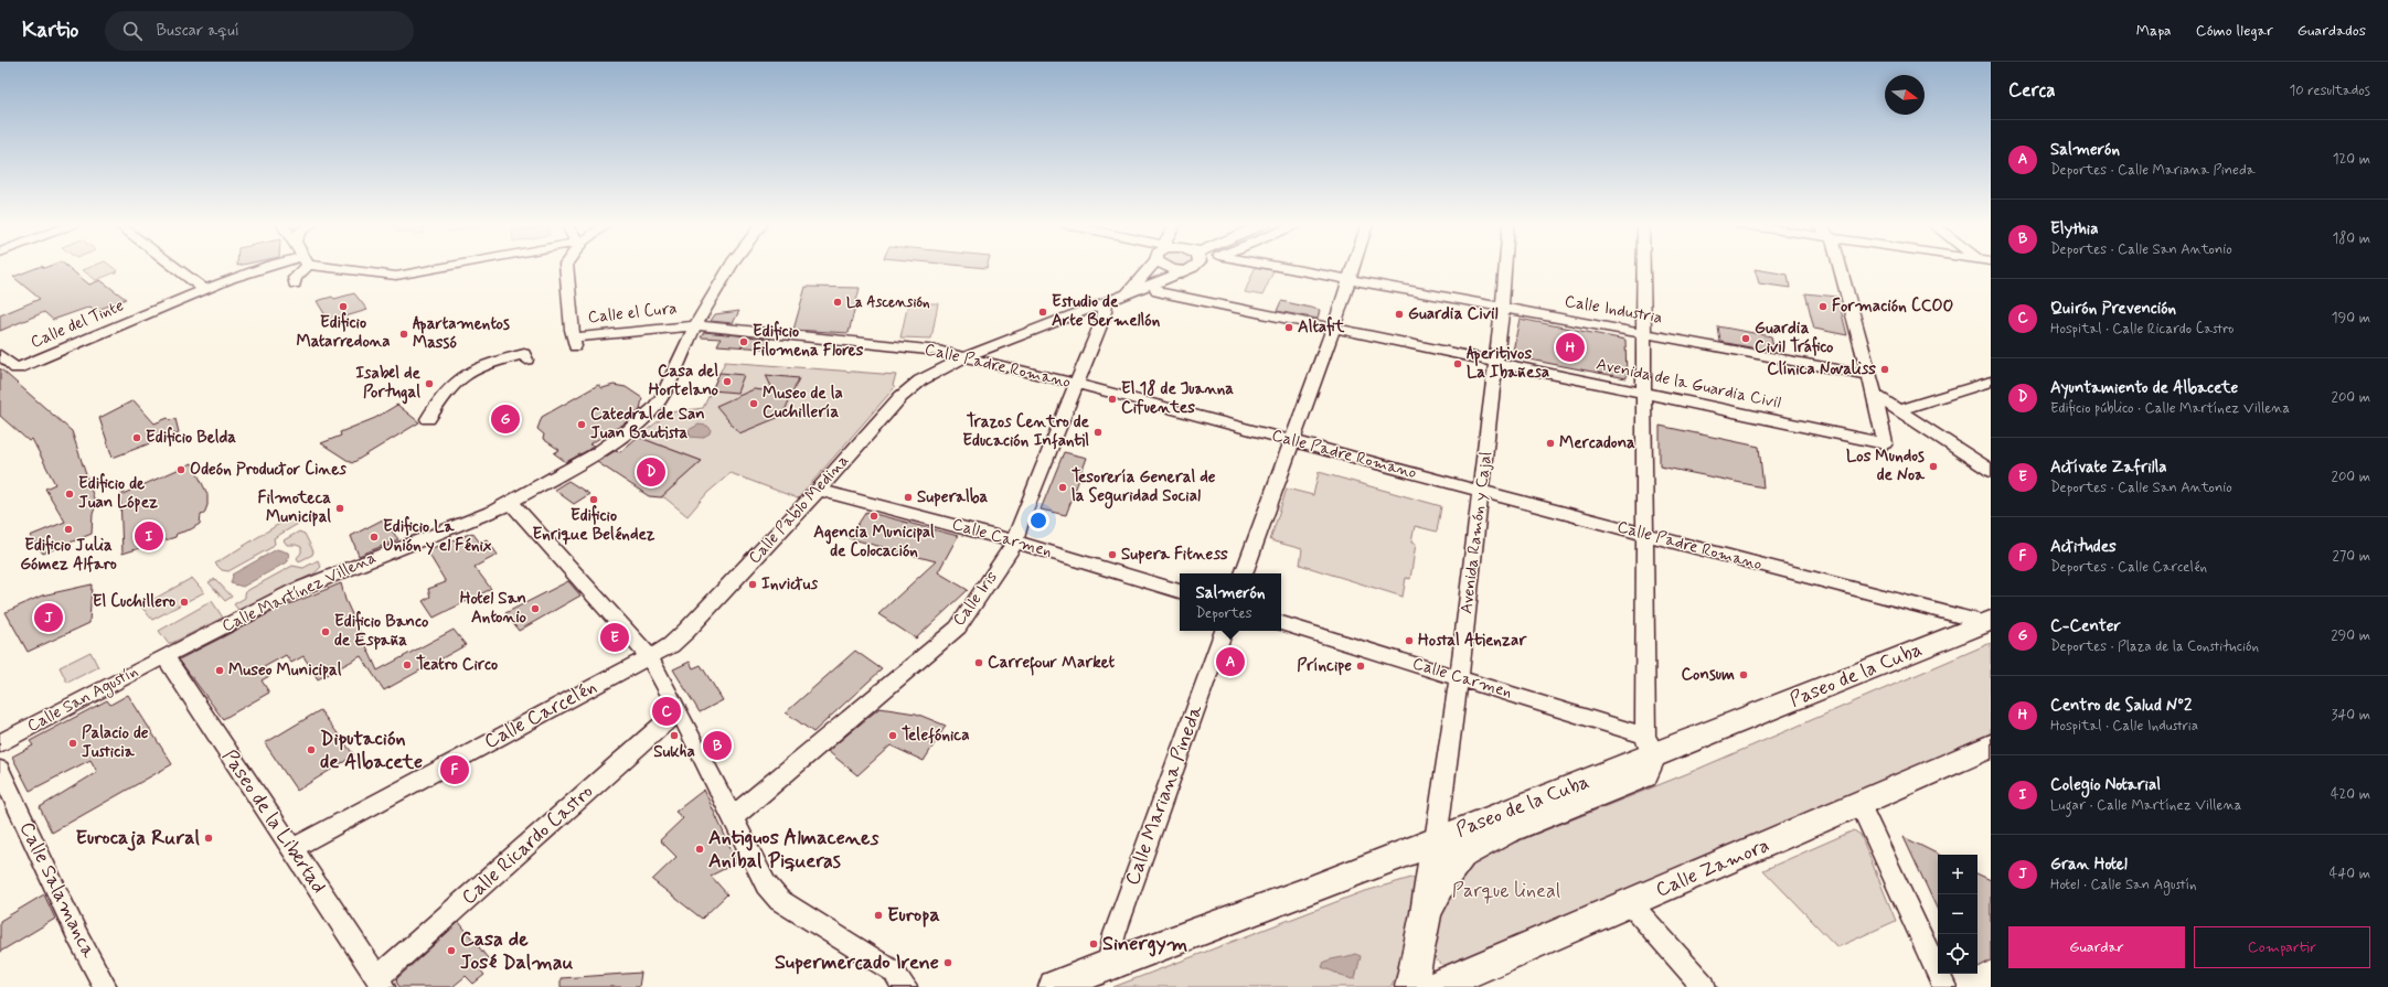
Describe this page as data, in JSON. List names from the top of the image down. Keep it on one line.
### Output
{"streets":{"main road":["Paseo de la Cuba","Calle Zamora"],"street":["Calle Industria","Calle el Cura","Calle del Tinte","Calle Padre Romano","Avenida de la Guardia Civil","Calle Pablo Medina","Avenida Ramón y Cajal","Calle Carmen","Calle Martínez Villena","Calle Iris","Calle San Agustín","Calle Carcelén","Calle Mariana Pineda","Paseo de la Libertad","Calle Ricardo Castro","Calle Salamanca"]},"crossings":[["Calle Industria","Avenida Ramón y Cajal"],["Calle el Cura","Calle Padre Romano"],["Calle el Cura","Calle Martínez Villena"],["Calle Padre Romano","Calle Pablo Medina"],["Calle Padre Romano","Avenida Ramón y Cajal"],["Calle Padre Romano","Calle Martínez Villena"],["Calle Padre Romano","Calle Iris"],["Calle Padre Romano","Paseo de la Cuba"],["Avenida de la Guardia Civil","Avenida Ramón y Cajal"],["Calle Pablo Medina","Calle Carmen"],["Calle Pablo Medina","Calle Iris"],["Calle Pablo Medina","Calle Carcelén"],["Avenida Ramón y Cajal","Calle Carmen"],["Avenida Ramón y Cajal","Paseo de la Cuba"],["Calle Carmen","Calle Iris"],["Calle Carmen","Paseo de la Cuba"],["Calle Martínez Villena","Calle San Agustín"],["Calle Martínez Villena","Paseo de la Libertad"],["Paseo de la Cuba","Calle Mariana Pineda"],["Calle San Agustín","Paseo de la Libertad"],["Calle Carcelén","Paseo de la Libertad"],["Paseo de la Libertad","Calle Ricardo Castro"]],"parks":["Parque lineal"],"places":["La Ascensión","Edificio Matarredona","Formación CCOO","Estudio de Arte Bermellón","Guardia Civil","Altafit","Apartamentos Massó","Guardia Civil Tráfico","Edificio Filomena Flores","Aperitivos La Ibañesa","Clínica Novaliss","Casa del Hortelano","Isabel de Portugal","El 18 de Juanna Cifuentes","Museo de la Cuchillería","Catedral de San Juan Bautista","Trazos Centro de Educación Infantil","Edificio Belda","Mercadona","Los Mundos de Noa","Odeón Productor Cines","Tesorería General de la Seguridad Social","Edificio de Juan López","Superalba","Edificio Enrique Beléndez","Filmoteca Municipal","Agencia Municipal de Colocación","Edificio Julia Gómez Alfaro","Edificio La Unión y el Fénix","Supera Fitness","Invictus","El Cuchillero","Hotel San Antonio","Edificio Banco de España","Hostal Atienzar","Carrefour Market","Teatro Circo","Príncipe","Museo Municipal","Consum","Sukha","Telefónica","Palacio de Justicia","Diputación de Albacete","Eurocaja Rural","Antiguos Almacenes Aníbal Piqueras","Europa","Sinergym","Casa de José Dalmau","Supermercado Irene"],"north":"right","page":{"header":"Kartio","search":"Buscar aquí","nav":["Mapa","Cómo llegar","Guardados"],"heading":["Cerca","10 resultados"],"list":[{"mark":"A","name":"Salmerón","note":"Deportes · Calle Mariana Pineda","value":"120 m"},{"mark":"B","name":"Elythia","note":"Deportes · Calle San Antonio","value":"180 m"},{"mark":"C","name":"Quirón Prevención","note":"Hospital · Calle Ricardo Castro","value":"190 m"},{"mark":"D","name":"Ayuntamiento de Albacete","note":"Edificio público · Calle Martínez Villena","value":"200 m"},{"mark":"E","name":"Actívate Zafrilla","note":"Deportes · Calle San Antonio","value":"200 m"},{"mark":"F","name":"Actitudes","note":"Deportes · Calle Carcelén","value":"270 m"},{"mark":"G","name":"C-Center","note":"Deportes · Plaza de la Constitución","value":"290 m"},{"mark":"H","name":"Centro de Salud Nº2","note":"Hospital · Calle Industria","value":"340 m"},{"mark":"I","name":"Colegio Notarial","note":"Lugar · Calle Martínez Villena","value":"420 m"},{"mark":"J","name":"Gran Hotel","note":"Hotel · Calle San Agustín","value":"440 m"}],"pins":["H","G","D","I","J","E","A","C","B","F"],"popup":["Salmerón","Deportes"],"map_buttons":["+","−"],"buttons":["Guardar","Compartir"]}}
